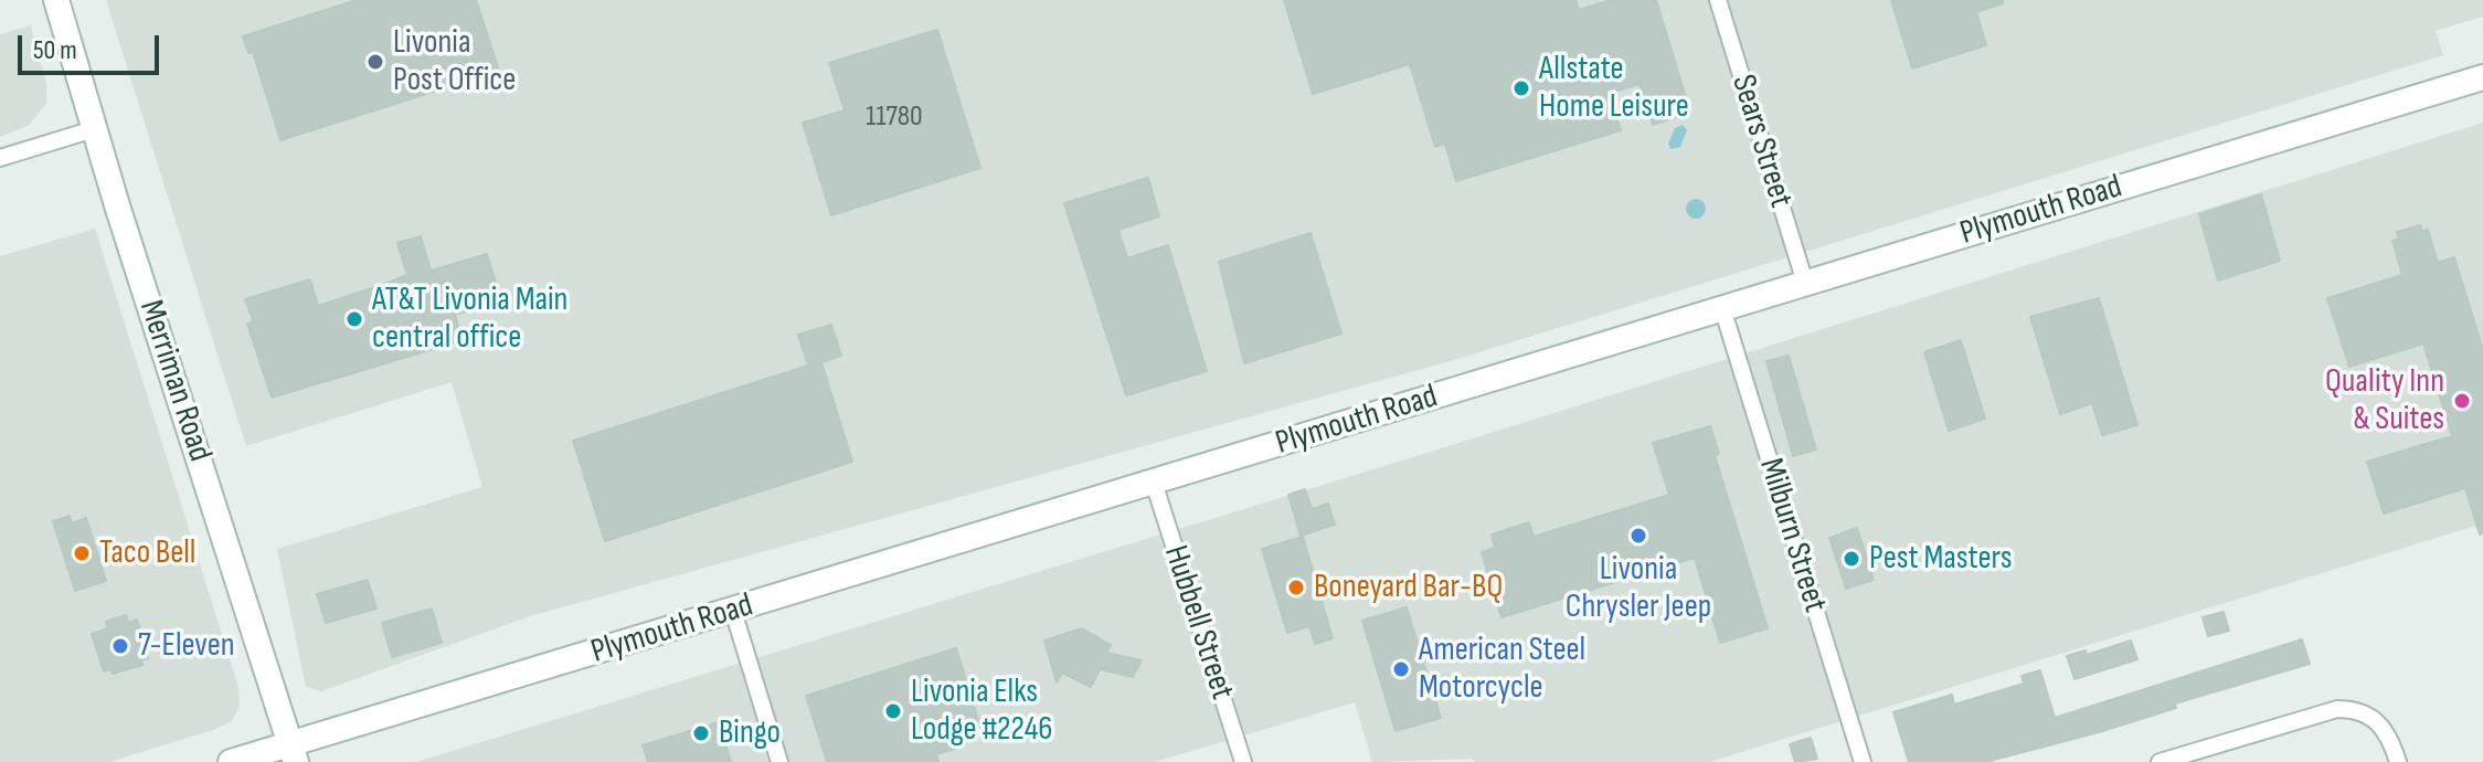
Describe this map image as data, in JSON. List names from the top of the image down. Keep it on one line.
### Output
{"streets":{"main road":["Plymouth Road","Merriman Road"],"street":["Sears Street","Milburn Street","Hubbell Street"]},"crossings":[["Sears Street","Plymouth Road"],["Plymouth Road","Merriman Road"],["Plymouth Road","Milburn Street"],["Plymouth Road","Hubbell Street"]],"places":["Livonia Post Office","Allstate Home Leisure","AT&T Livonia Main central office","Quality Inn & Suites","Livonia Chrysler Jeep","Taco Bell","Pest Masters","Boneyard Bar-BQ","7-Eleven","American Steel Motorcycle","Livonia Elks Lodge #2246","Bingo"],"house_numbers":["11780"],"scale_bar":"50 m"}
